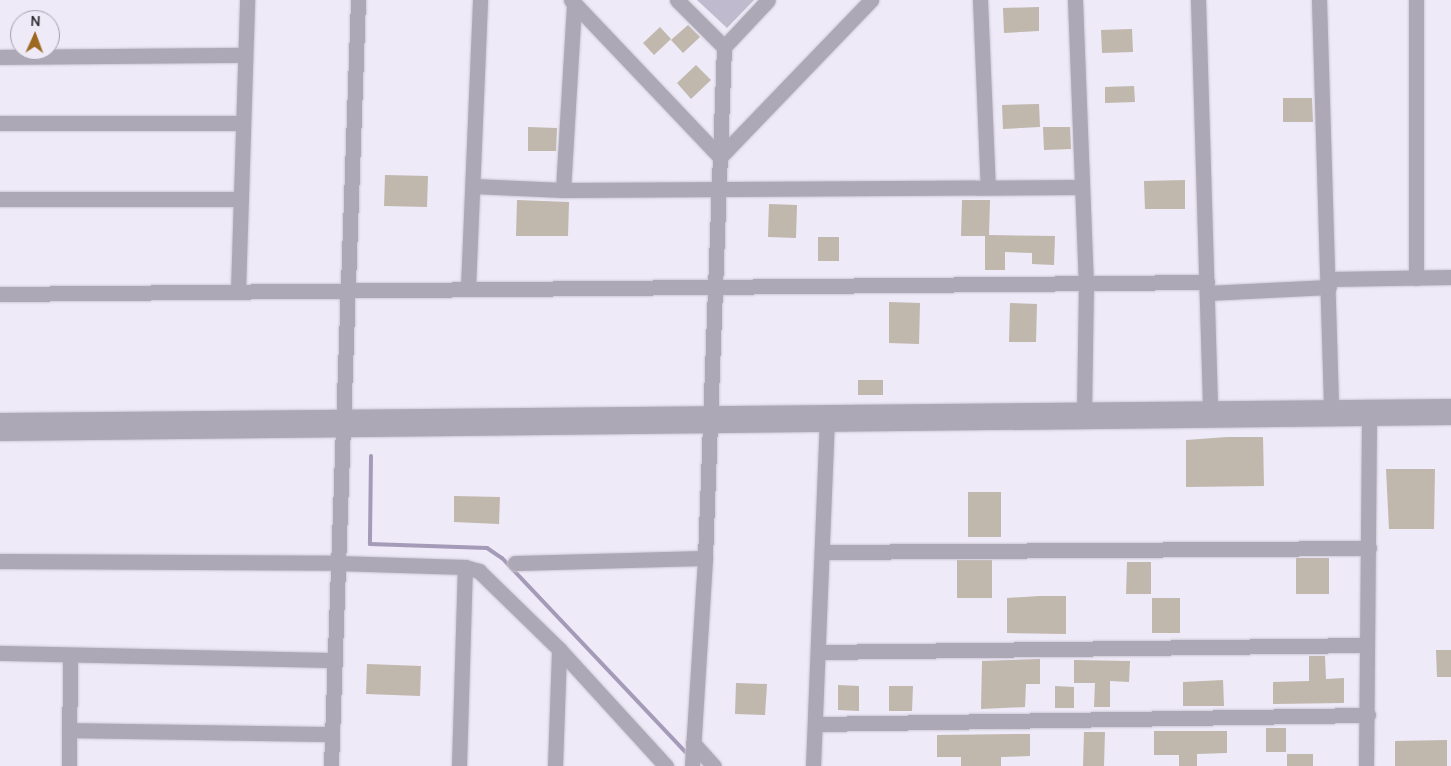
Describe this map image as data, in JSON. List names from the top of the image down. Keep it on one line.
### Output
{"north":"top"}
